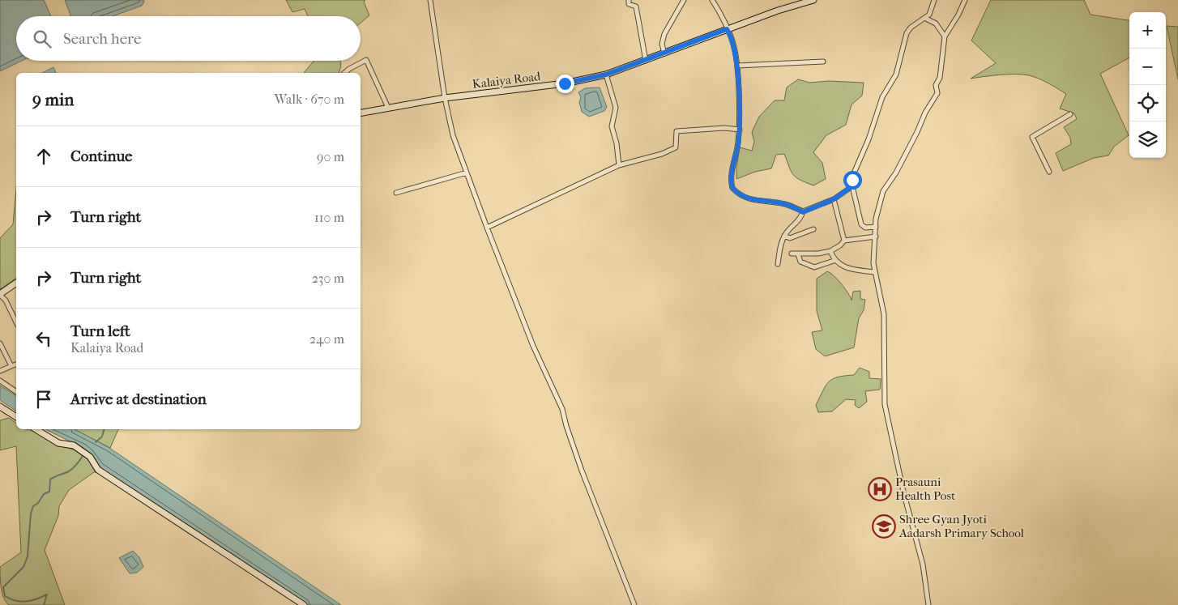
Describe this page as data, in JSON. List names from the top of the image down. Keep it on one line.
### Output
{"streets":{"main road":["Kalaiya Road"]},"places":{"hospital":["Prasauni Health Post"],"school or university":["Shree Gyan Jyoti Aadarsh Primary School"]},"page":{"map_buttons":["+","−"],"search":"Search here","heading":["9 min","Walk · 670 m"],"list":[["Continue","90 m"],["Turn right","110 m"],["Turn right","230 m"],["Turn left","Kalaiya Road","240 m"],"Arrive at destination"]}}
